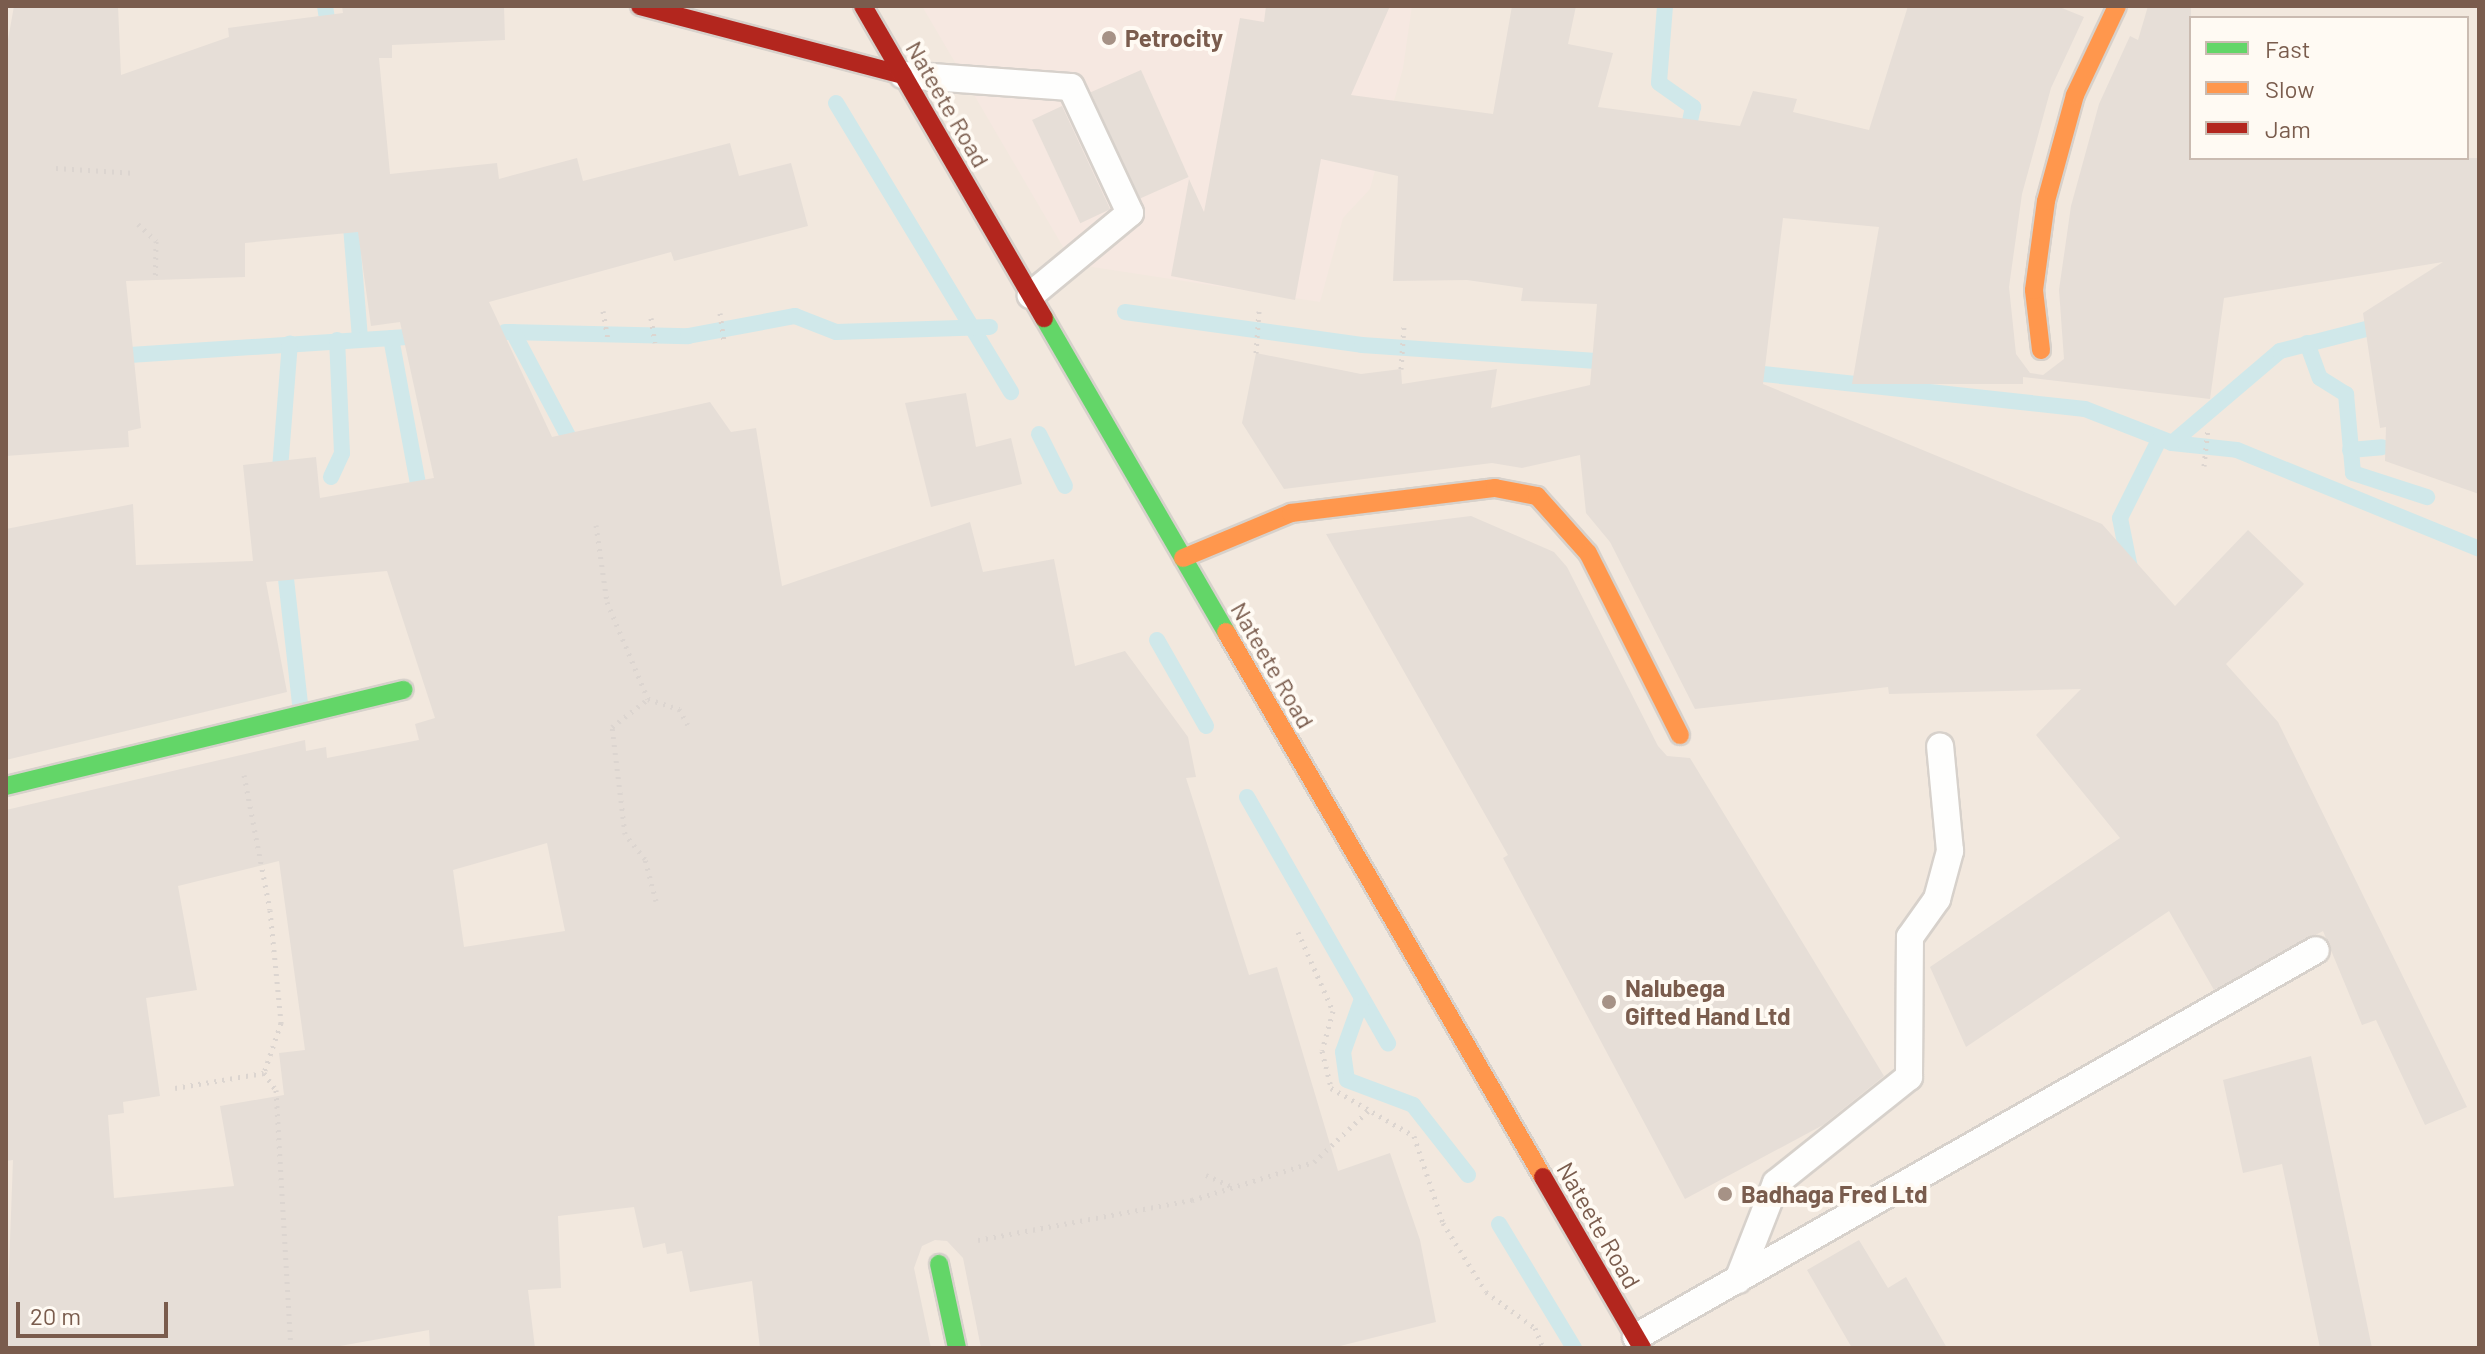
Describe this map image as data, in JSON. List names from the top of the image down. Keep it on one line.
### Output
{"streets":{"street":["Nateete Road"]},"places":["Petrocity","Nalubega Gifted Hand Ltd","Badhaga Fred Ltd"],"legend":["Fast","Slow","Jam"],"scale_bar":"20 m"}
